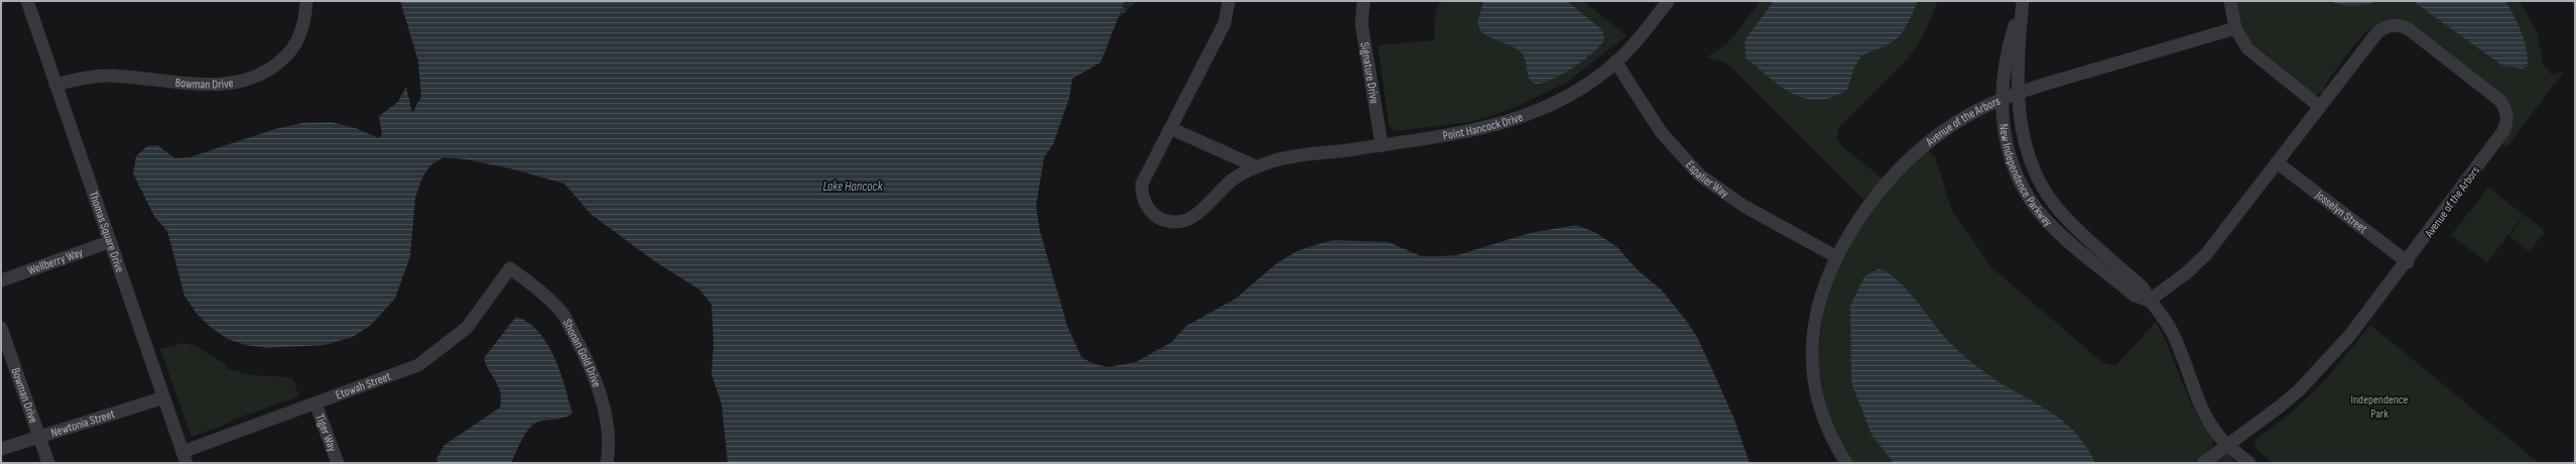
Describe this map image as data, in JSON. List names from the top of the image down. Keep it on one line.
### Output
{"streets":{"street":["Signature Drive","Bowman Drive","Avenue of the Arbors","Point Hancock Drive","New Independence Parkway","Espalier Way","Josselyn Street","Thomas Square Drive","Wellberry Way","Shonan Gold Drive","Etowah Street","Newtonia Street","Tiger Way"]},"crossings":[["Signature Drive","Point Hancock Drive"],["Bowman Drive","Thomas Square Drive"],["Bowman Drive","Newtonia Street"],["Avenue of the Arbors","New Independence Parkway"],["Avenue of the Arbors","Espalier Way"],["Avenue of the Arbors","Josselyn Street"],["Point Hancock Drive","Espalier Way"],["Thomas Square Drive","Wellberry Way"],["Thomas Square Drive","Etowah Street"],["Thomas Square Drive","Newtonia Street"],["Shonan Gold Drive","Etowah Street"],["Etowah Street","Tiger Way"]],"water":["Lake Hancock"],"parks":["Independence Park"]}
